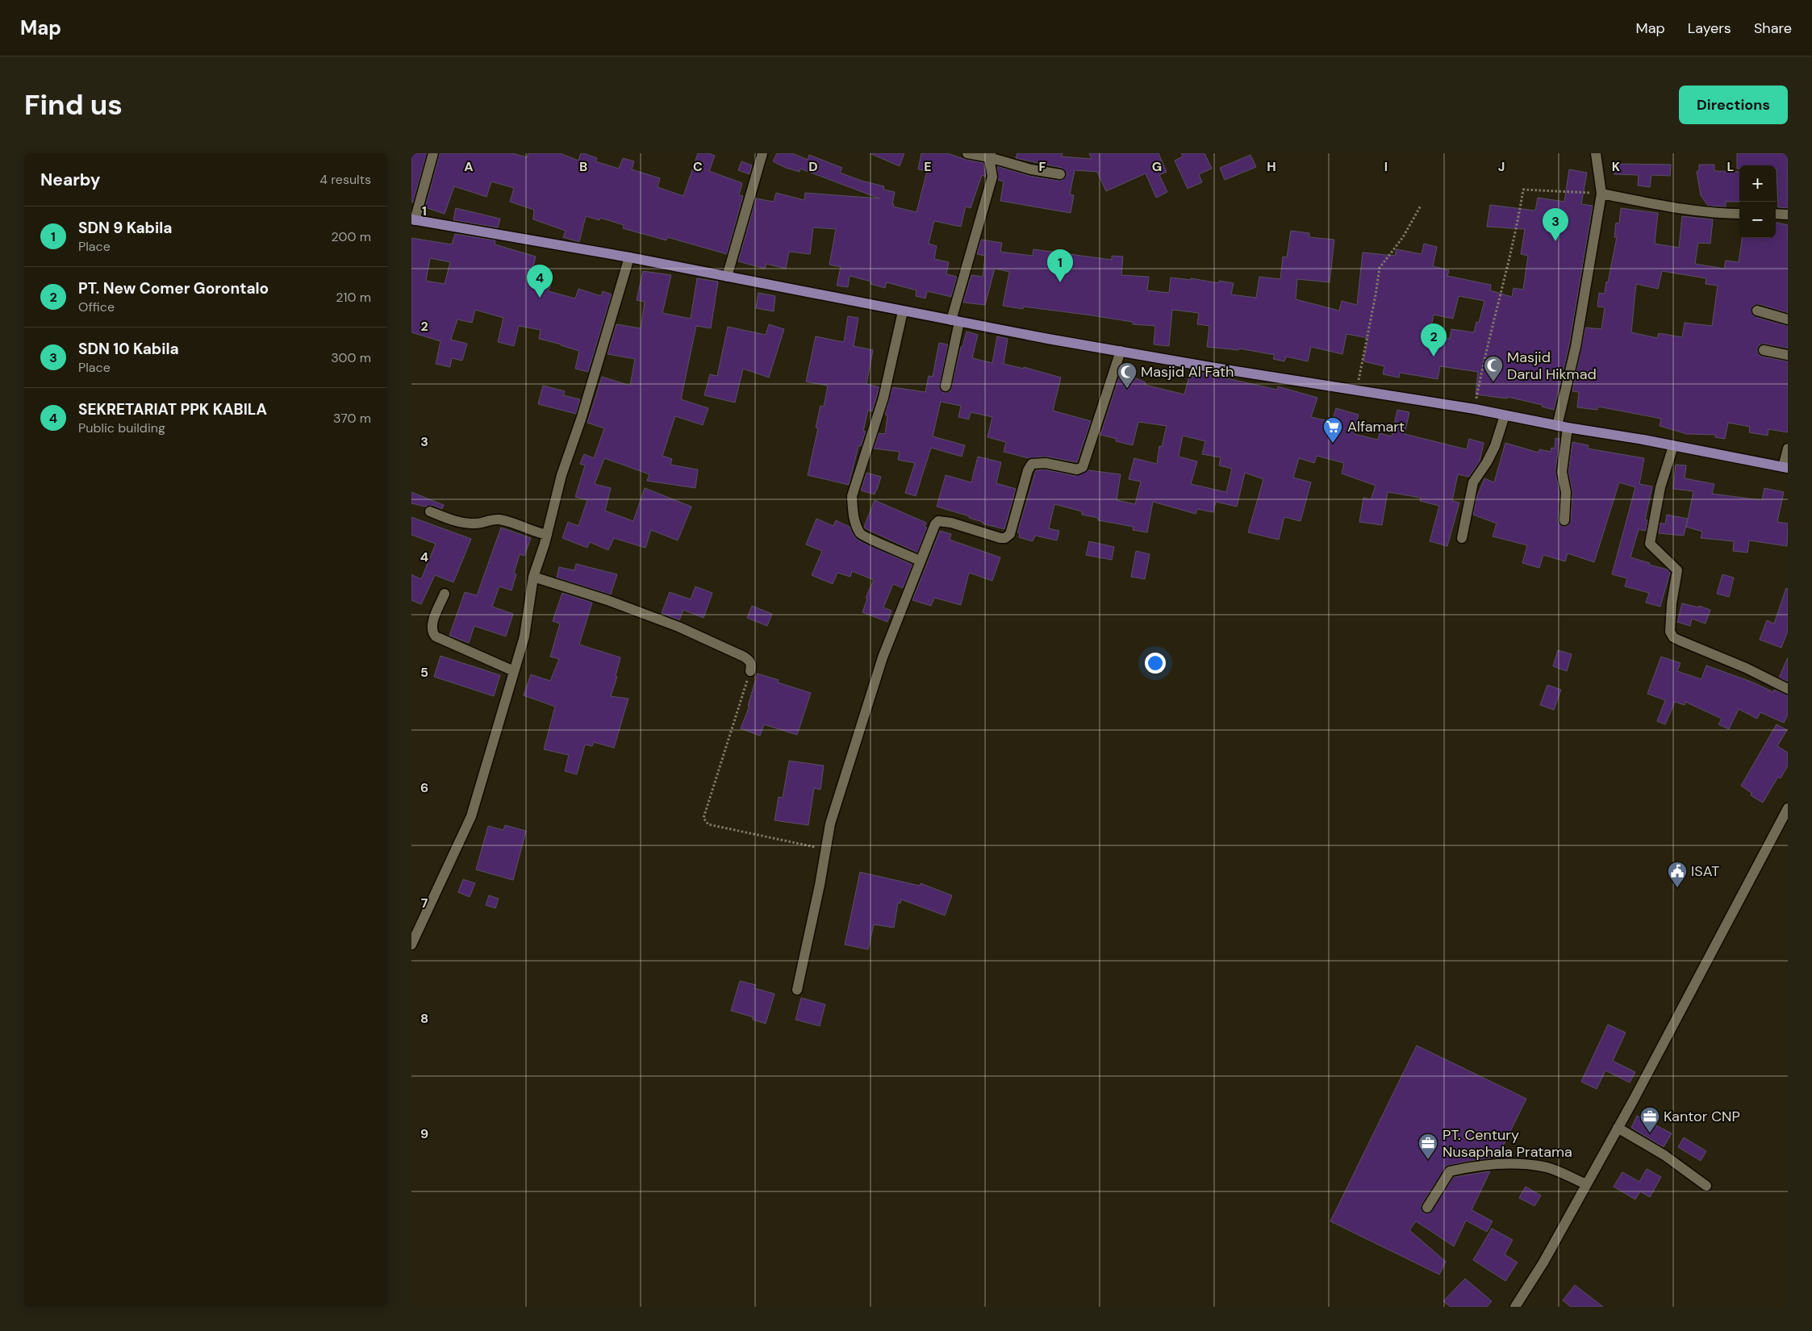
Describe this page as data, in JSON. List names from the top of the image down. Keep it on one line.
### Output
{"places":{"mosque":["Masjid Darul Hikmad","Masjid Al Fath"],"supermarket":["Alfamart"],"public building":["ISAT"],"office":["Kantor CNP","PT. Century Nusaphala Pratama"]},"page":{"header":"Map","nav":["Map","Layers","Share"],"buttons":"Directions","title":"Find us","heading":["Nearby","4 results"],"map_buttons":["+","−"],"list":[{"mark":"1","name":"SDN 9 Kabila","note":"Place","value":"200 m"},{"mark":"2","name":"PT. New Comer Gorontalo","note":"Office","value":"210 m"},{"mark":"3","name":"SDN 10 Kabila","note":"Place","value":"300 m"},{"mark":"4","name":"SEKRETARIAT PPK KABILA","note":"Public building","value":"370 m"}],"pins":["3","1","4","2"]},"grid":{"columns":["A","B","C","D","E","F","G","H","I","J","K","L"],"rows":["1","2","3","4","5","6","7","8","9"]}}
